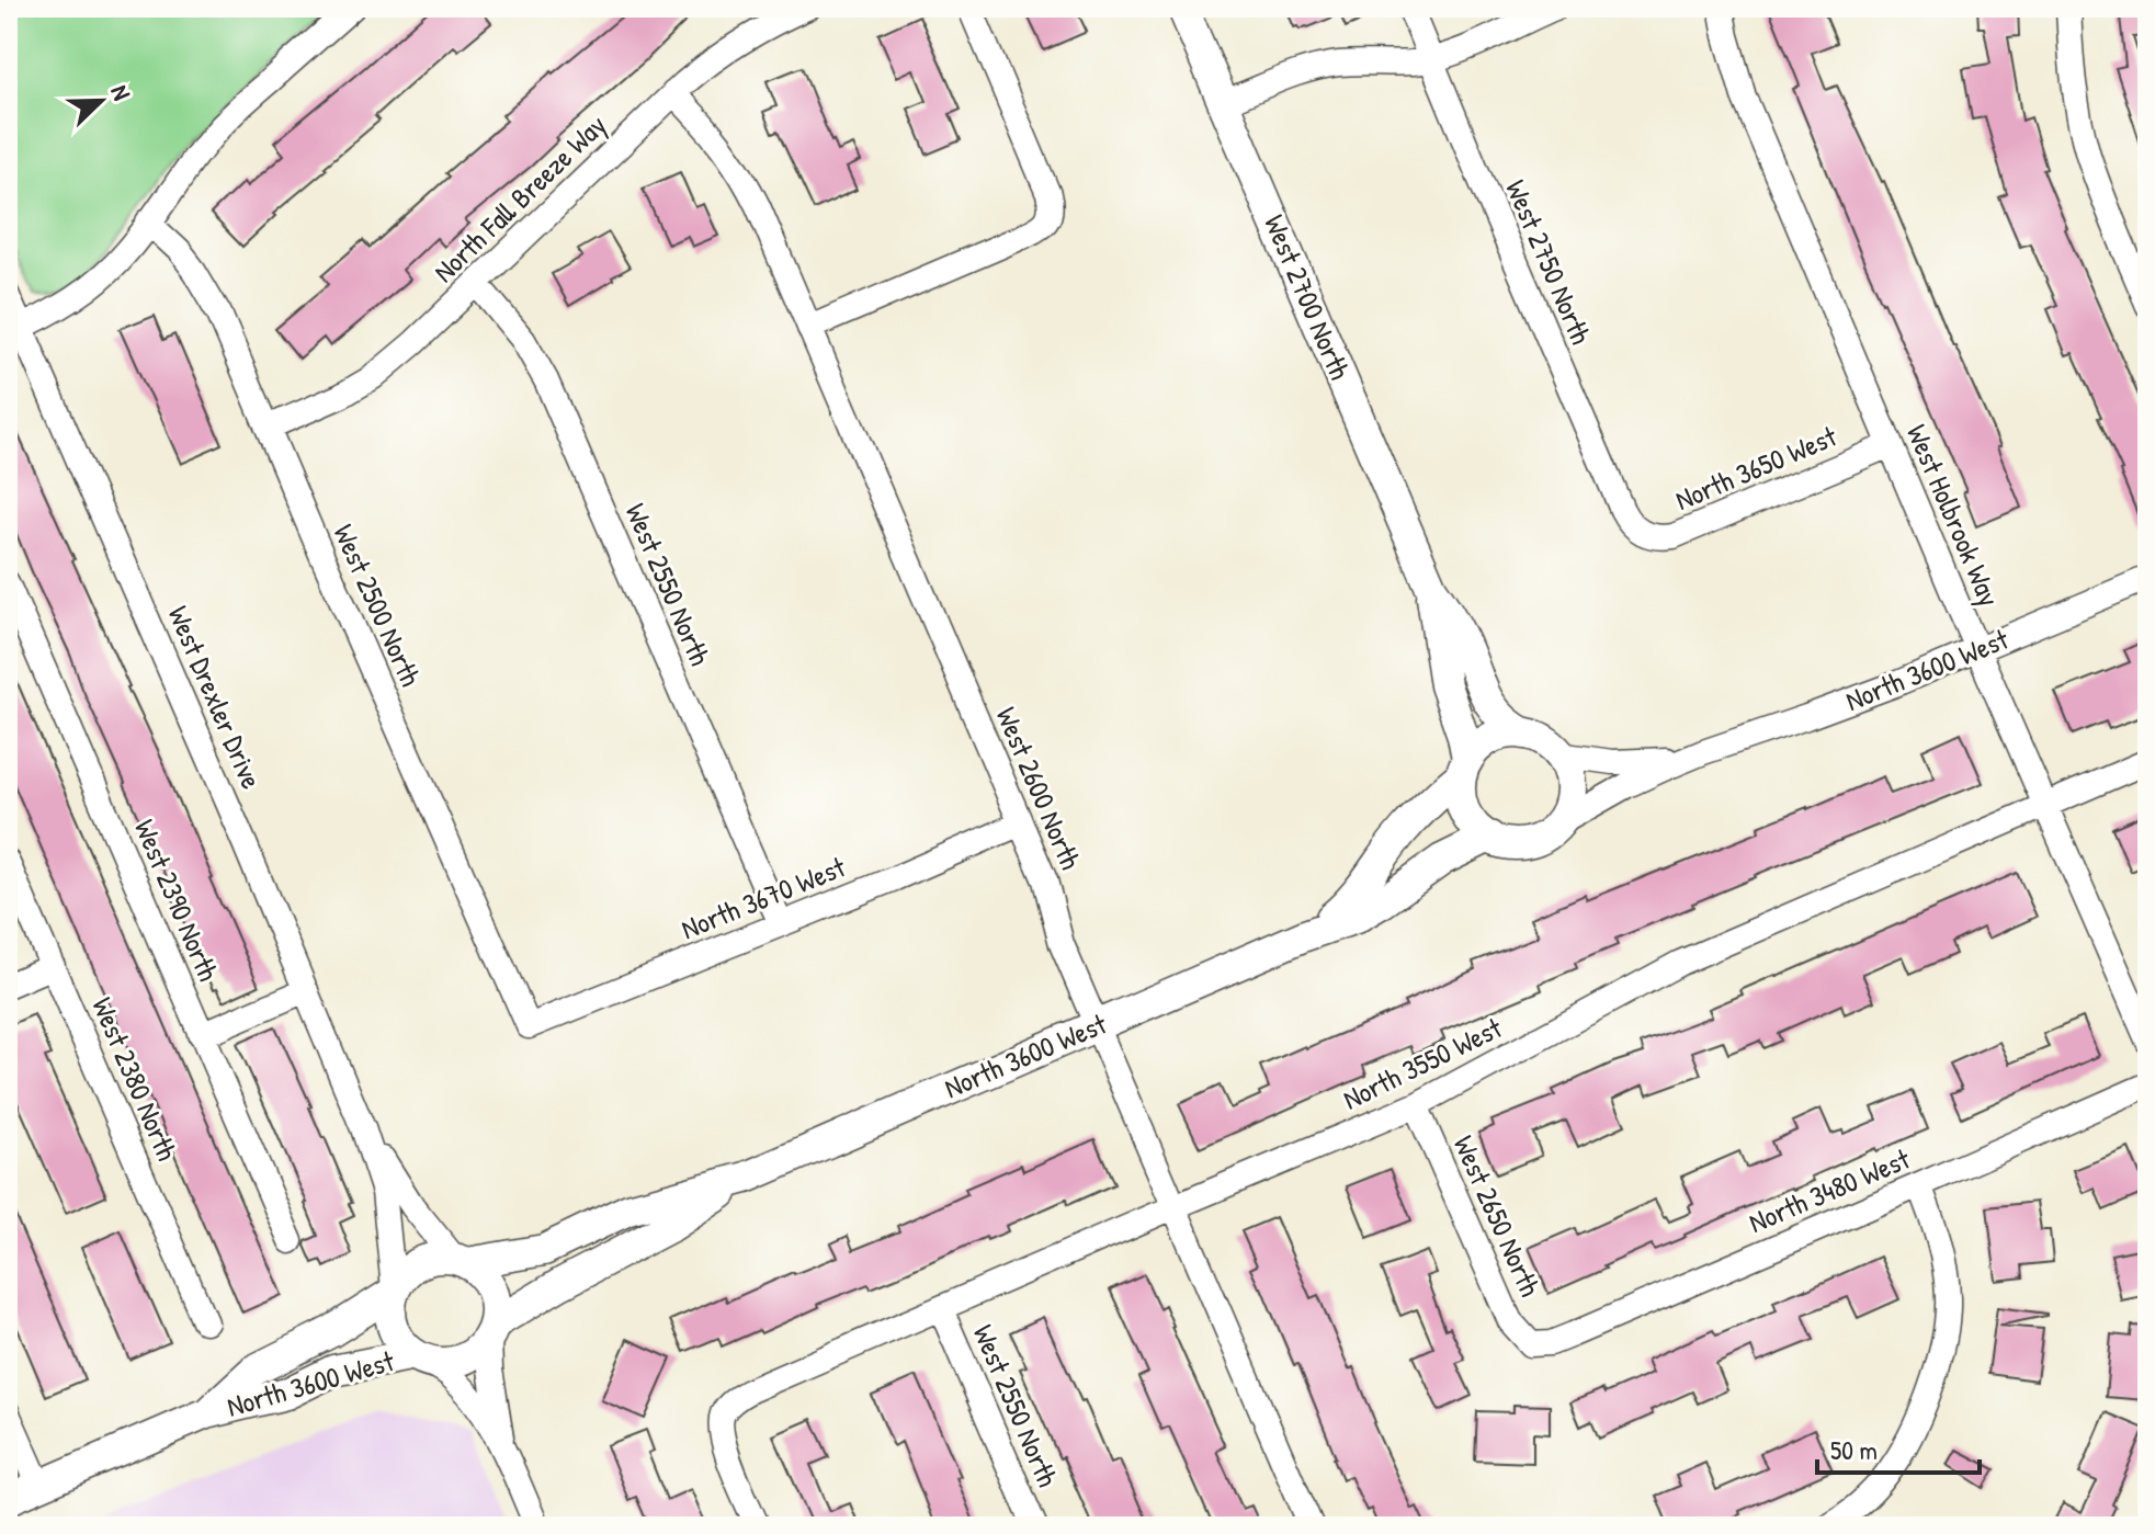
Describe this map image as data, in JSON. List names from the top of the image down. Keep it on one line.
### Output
{"streets":{"street":["North Fall Breeze Way","West 2750 North","West 2700 North","North 3650 West","West Holbrook Way","West 2550 North","West 2500 North","North 3600 West","West Drexler Drive","West 2600 North","North 3670 West","West 2390 North","North 3550 West","West 2380 North","North 3480 West","West 2650 North"]},"crossings":[["North Fall Breeze Way","West 2550 North"],["North Fall Breeze Way","West 2500 North"],["North Fall Breeze Way","West 2600 North"],["West 2750 North","North 3650 West"],["West 2700 North","North 3600 West"],["North 3650 West","West Holbrook Way"],["West Holbrook Way","North 3600 West"],["West Holbrook Way","North 3550 West"],["West 2550 North","North 3670 West"],["West 2550 North","North 3550 West"],["West 2500 North","North 3670 West"],["North 3600 West","West Drexler Drive"],["North 3600 West","West 2600 North"],["West 2600 North","North 3670 West"],["West 2600 North","North 3550 West"],["North 3550 West","West 2650 North"],["North 3480 West","West 2650 North"]],"scale_bar":"50 m","north":"top right"}
